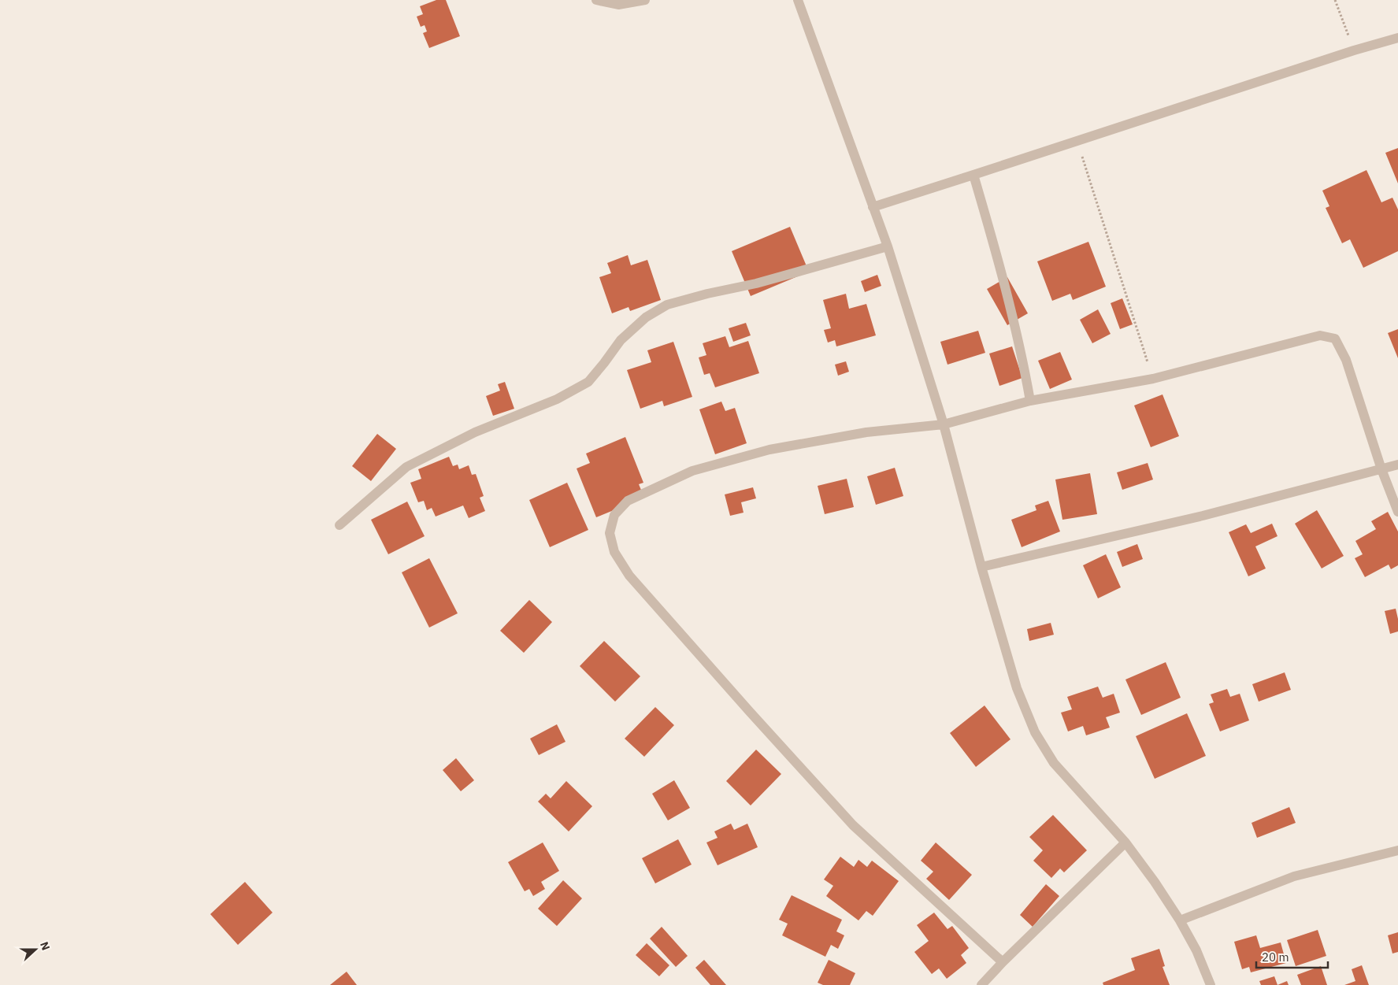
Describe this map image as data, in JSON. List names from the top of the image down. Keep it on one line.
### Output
{"scale_bar":"20 m","north":"right"}
